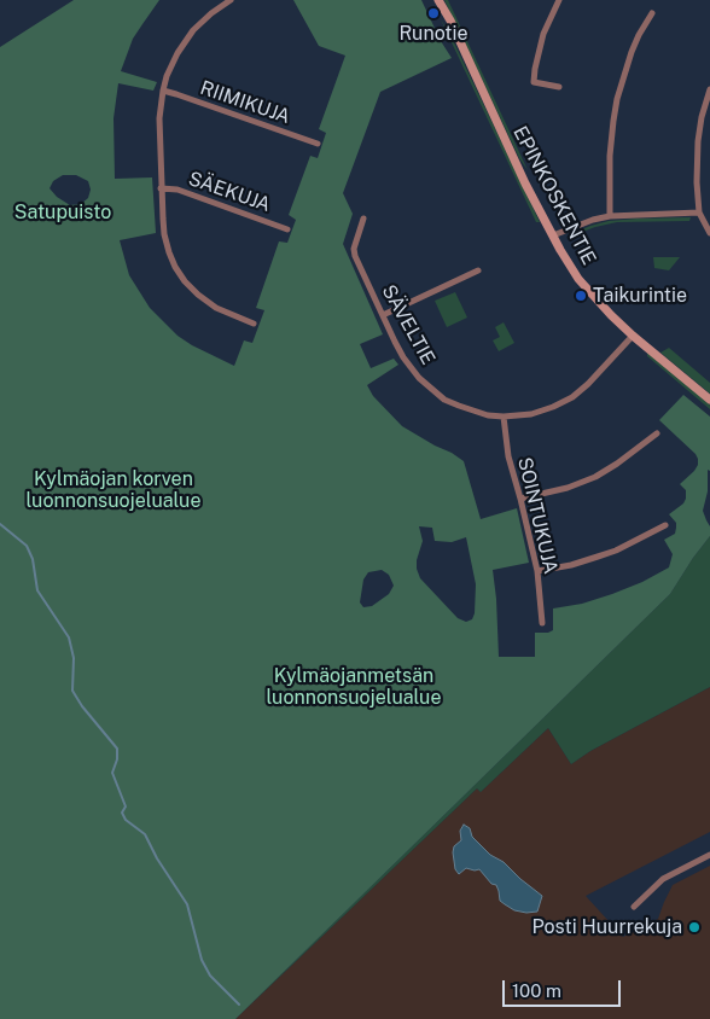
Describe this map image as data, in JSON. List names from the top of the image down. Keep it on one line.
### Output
{"streets":{"street":["RIIMIKUJA","SÄEKUJA","EPINKOSKENTIE","SÄVELTIE","SOINTUKUJA"]},"crossings":[["EPINKOSKENTIE","SÄVELTIE"],["SÄVELTIE","SOINTUKUJA"]],"parks":["Satupuisto","Kylmäojan korven luonnonsuojelualue","Kylmäojanmetsän luonnonsuojelualue"],"places":["Runotie","Taikurintie","Posti Huurrekuja"],"scale_bar":"100 m"}
